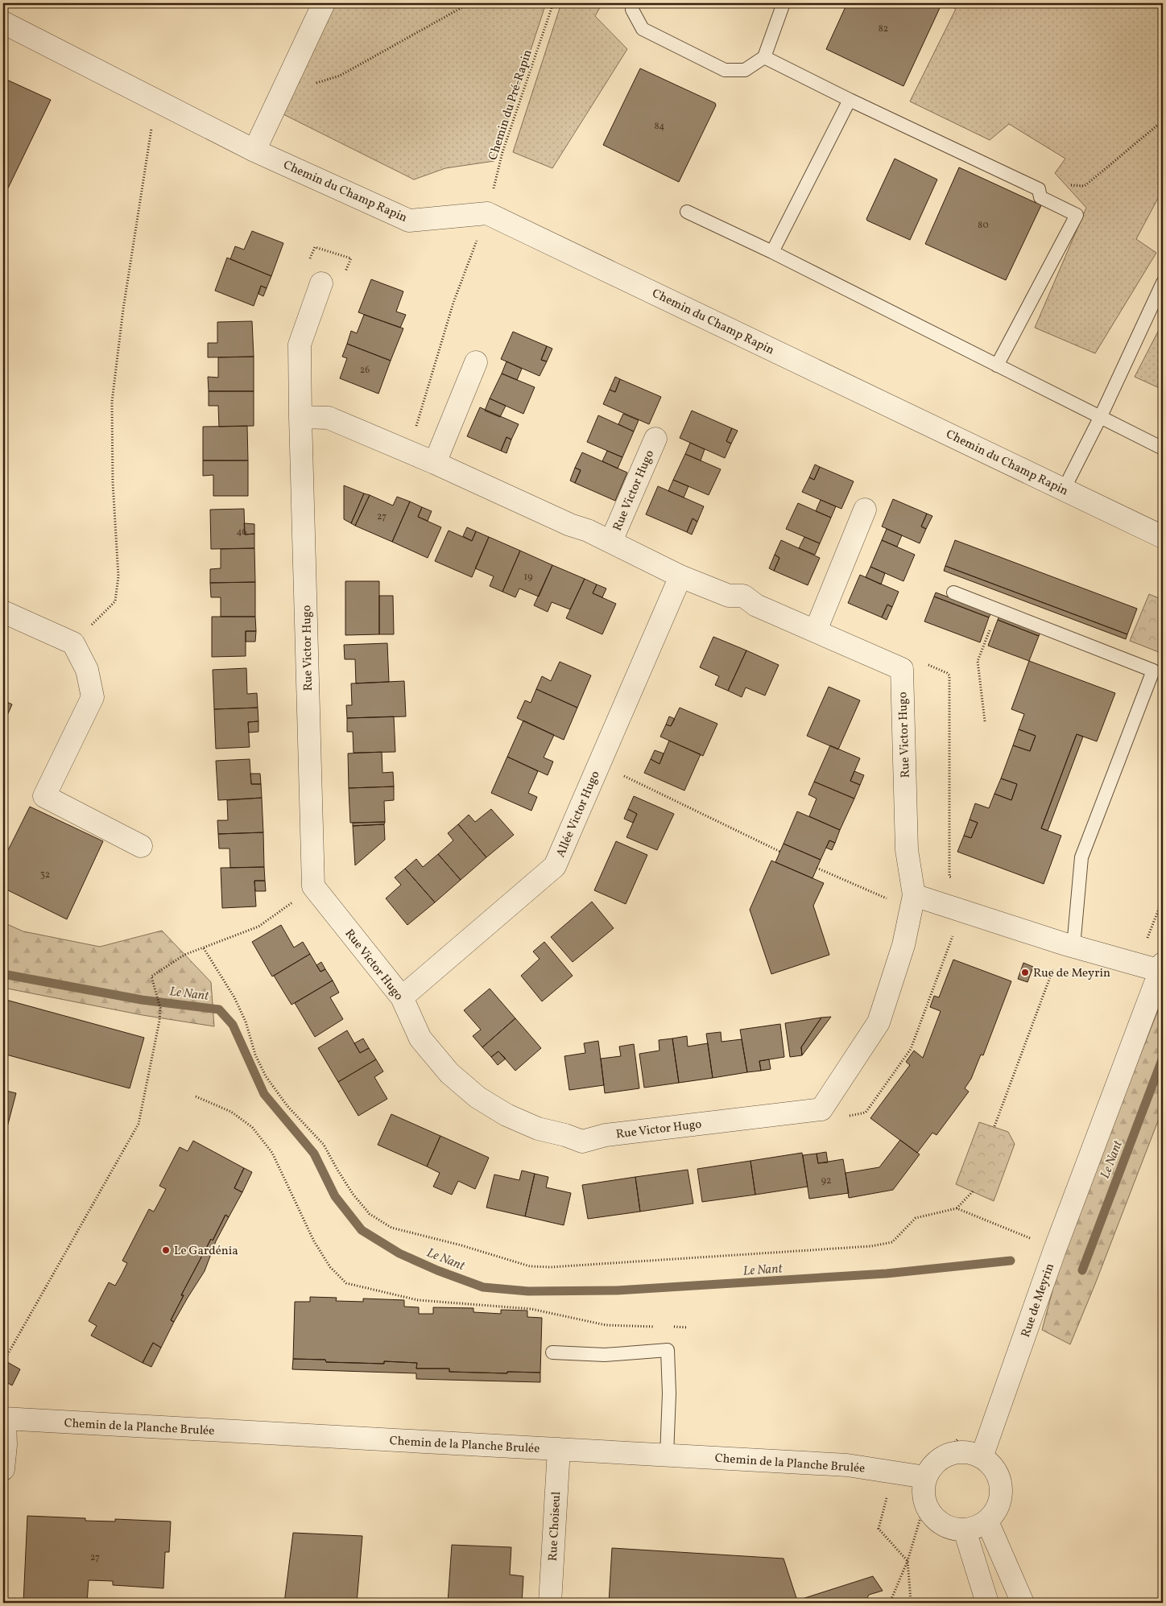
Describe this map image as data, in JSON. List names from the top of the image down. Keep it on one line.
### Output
{"streets":{"street":["Chemin du Champ Rapin","Rue Victor Hugo","Allée Victor Hugo","Rue de Meyrin","Chemin de la Planche Brulée","Rue Choiseul"],"path":["Chemin du Pré-Rapin"]},"crossings":[["Chemin du Pré-Rapin","Chemin du Champ Rapin"],["Chemin du Pré-Rapin","Rue Victor Hugo"],["Rue Victor Hugo","Allée Victor Hugo"],["Rue de Meyrin","Chemin de la Planche Brulée"],["Chemin de la Planche Brulée","Rue Choiseul"]],"water":["Le Nant"],"places":["Rue de Meyrin","Le Gardénia"],"house_numbers":["82","84","80","26","27","46","19","32","92","27"]}
